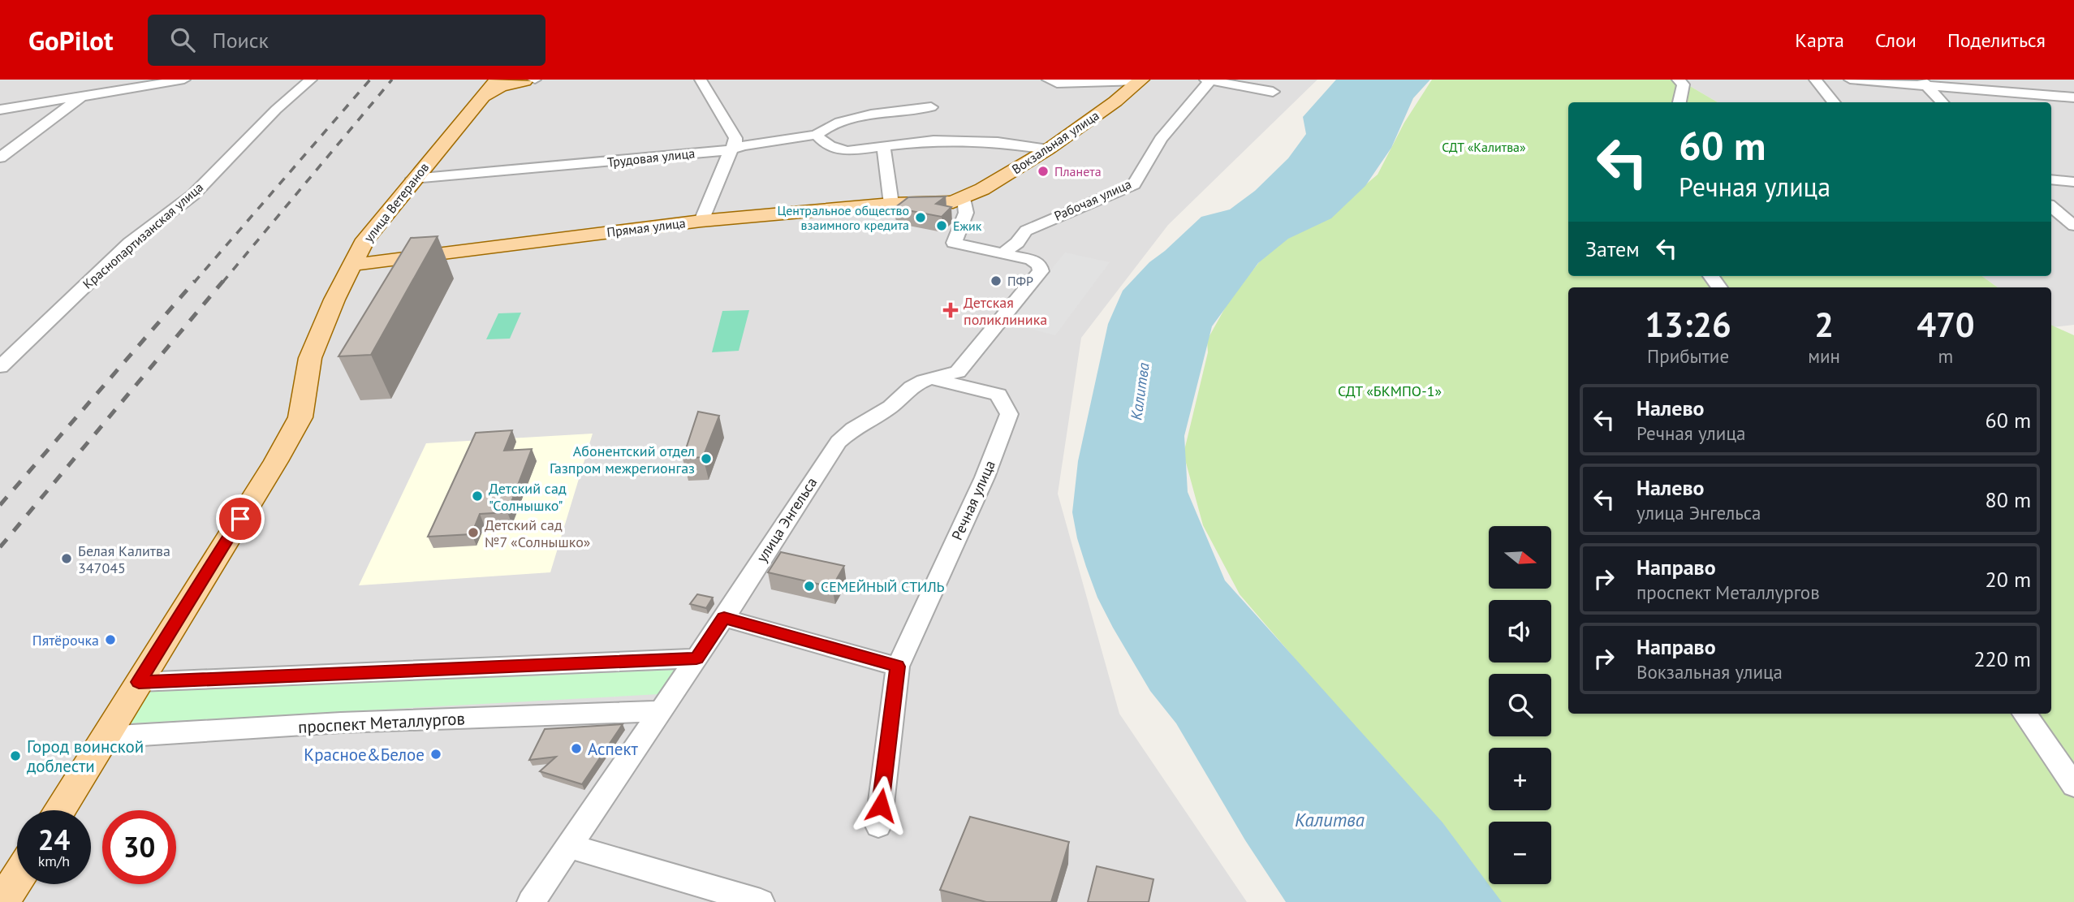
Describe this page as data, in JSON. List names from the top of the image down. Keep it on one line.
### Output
{"streets":{"main road":["Вокзальная улица","улица Ветеранов","Прямая улица"],"street":["Трудовая улица","Рабочая улица","Краснопартизанская улица","Речная улица","улица Энгельса","проспект Металлургов"]},"crossings":[["Вокзальная улица","Прямая улица"],["Вокзальная улица","улица Энгельса"],["Трудовая улица","улица Ветеранов"],["Рабочая улица","улица Энгельса"],["улица Ветеранов","Прямая улица"],["Речная улица","улица Энгельса"],["улица Энгельса","проспект Металлургов"]],"water":["Калитва"],"parks":["СДТ «Калитва»","СДТ «БКМПО-1»"],"places":{"other":["Планета","Центральное общество взаимного кредита","Ежик","ПФР","Абонентский отдел Газпром межрегионгаз","Детский сад \"Солнышко\"","Детский сад №7 «Солнышко»","Белая Калитва 347045","СЕМЕЙНЫЙ СТИЛЬ","Пятёрочка","Аспект","Красное&Белое","Город воинской доблести"],"health":["Детская поликлиника"]},"north":"right","page":{"header":"GoPilot","search":"Поиск","nav":["Карта","Слои","Поделиться"],"turn":["60 m","Речная улица"],"then":"Затем","eta":["13:26","Прибытие","2","мин","470","m"],"list":[{"name":"Налево","note":"Речная улица","value":"60 m"},{"name":"Налево","note":"улица Энгельса","value":"80 m"},{"name":"Направо","note":"проспект Металлургов","value":"20 m"},{"name":"Направо","note":"Вокзальная улица","value":"220 m"}],"map_buttons":["+","−"],"speed":"24 km/h","limit":"30"}}
